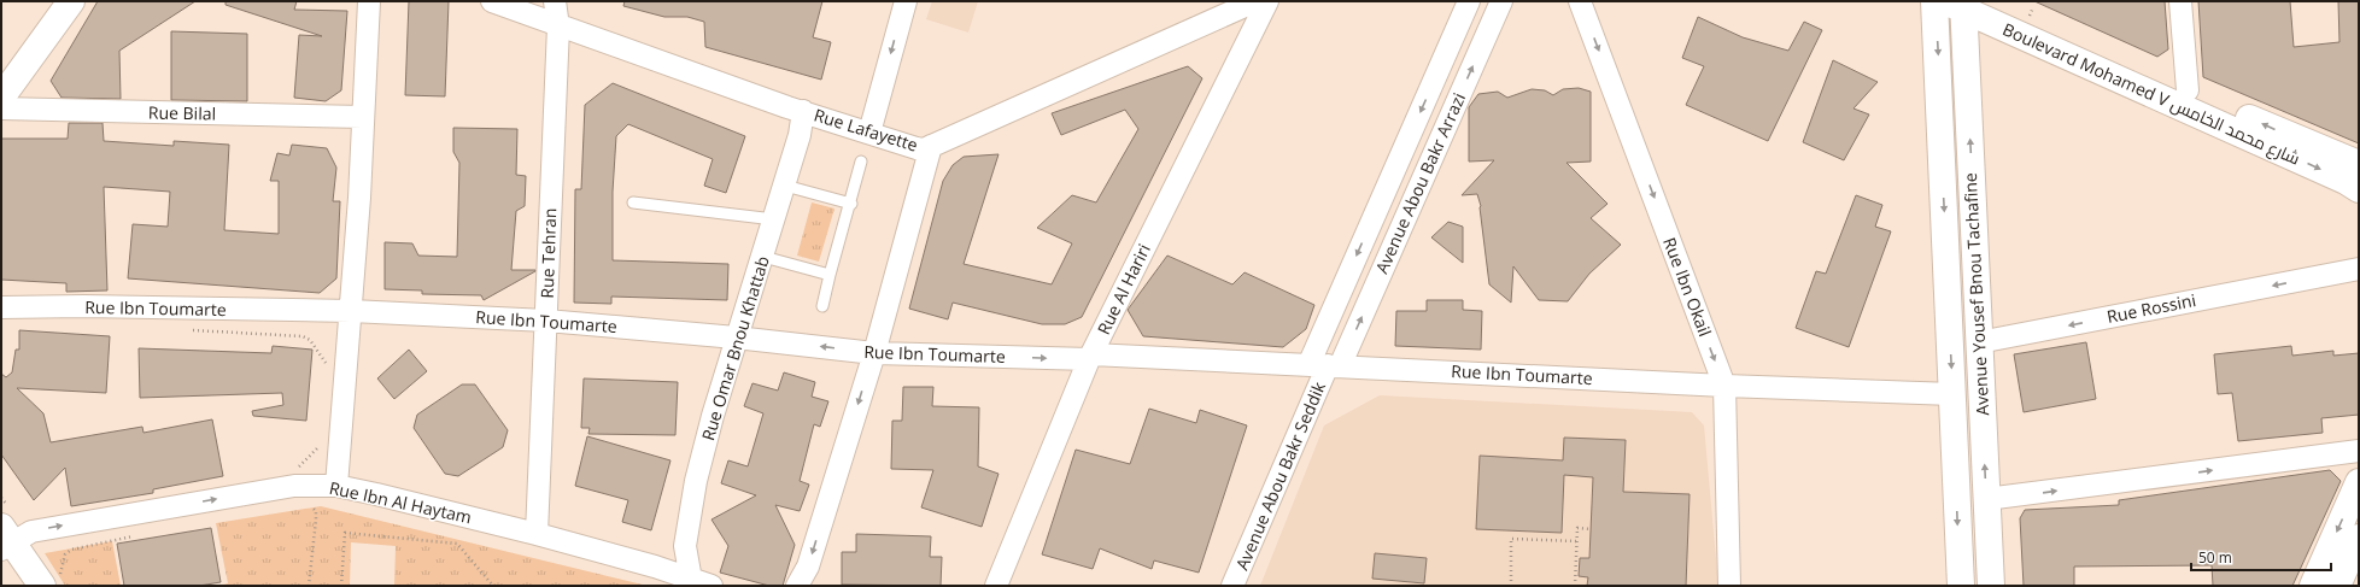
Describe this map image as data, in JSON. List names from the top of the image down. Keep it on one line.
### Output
{"streets":{"main road":["Boulevard Mohamed V شارع محمد الخامس","Avenue Yousef Bnou Tachafine"],"street":["Rue Bilal","Rue Lafayette","Avenue Abou Bakr Arrazi","Rue Tehran","Rue Ibn Okail","Rue Al Hariri","Rue Ibn Toumarte","Rue Rossini","Rue Omar Bnou Khattab","Avenue Abou Bakr Seddik","Rue Ibn Al Haytam"]},"crossings":[["Boulevard Mohamed V شارع محمد الخامس","Avenue Yousef Bnou Tachafine"],["Rue Lafayette","Rue Tehran"],["Rue Lafayette","Rue Omar Bnou Khattab"],["Avenue Abou Bakr Arrazi","Rue Ibn Toumarte"],["Avenue Abou Bakr Arrazi","Avenue Abou Bakr Seddik"],["Rue Tehran","Rue Ibn Toumarte"],["Rue Tehran","Rue Ibn Al Haytam"],["Rue Ibn Okail","Rue Ibn Toumarte"],["Rue Al Hariri","Rue Ibn Toumarte"],["Avenue Yousef Bnou Tachafine","Rue Ibn Toumarte"],["Avenue Yousef Bnou Tachafine","Rue Rossini"],["Rue Ibn Toumarte","Rue Omar Bnou Khattab"],["Rue Ibn Toumarte","Avenue Abou Bakr Seddik"],["Rue Omar Bnou Khattab","Rue Ibn Al Haytam"]],"one_way":["Rue Ibn Okail","Rue Ibn Al Haytam"],"scale_bar":"50 m"}
